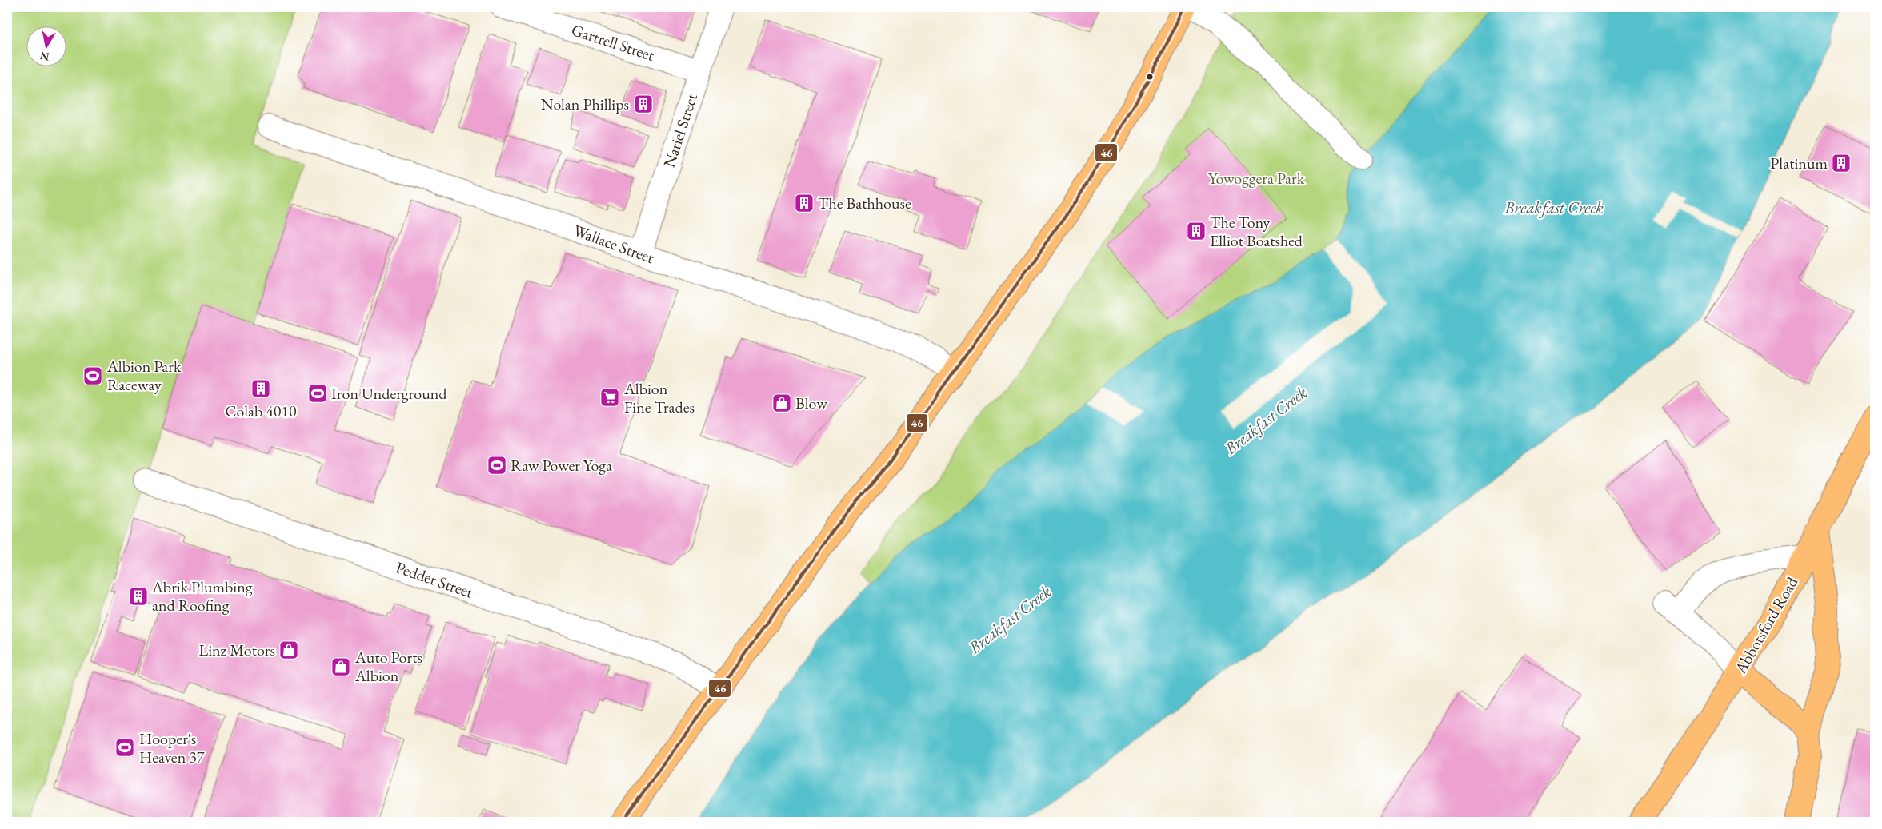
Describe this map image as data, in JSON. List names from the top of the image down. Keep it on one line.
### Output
{"streets":{"main road":["Abbotsford Road"],"street":["Gartrell Street","Nariel Street","Wallace Street","Pedder Street"]},"crossings":[["Gartrell Street","Nariel Street"],["Nariel Street","Wallace Street"]],"water":["Breakfast Creek"],"parks":["Yowoggera Park"],"places":{"building":["Nolan Phillips","Platinum","The Bathhouse","The Tony Elliot Boatshed","Colab 4010","Abrik Plumbing and Roofing"],"sports":["Albion Park Raceway","Iron Underground","Raw Power Yoga","Hooper's Heaven 37"],"supermarket":["Albion Fine Trades"],"shop":["Blow","Linz Motors","Auto Ports Albion"]},"lines":["transit line 46"],"north":"bottom"}
